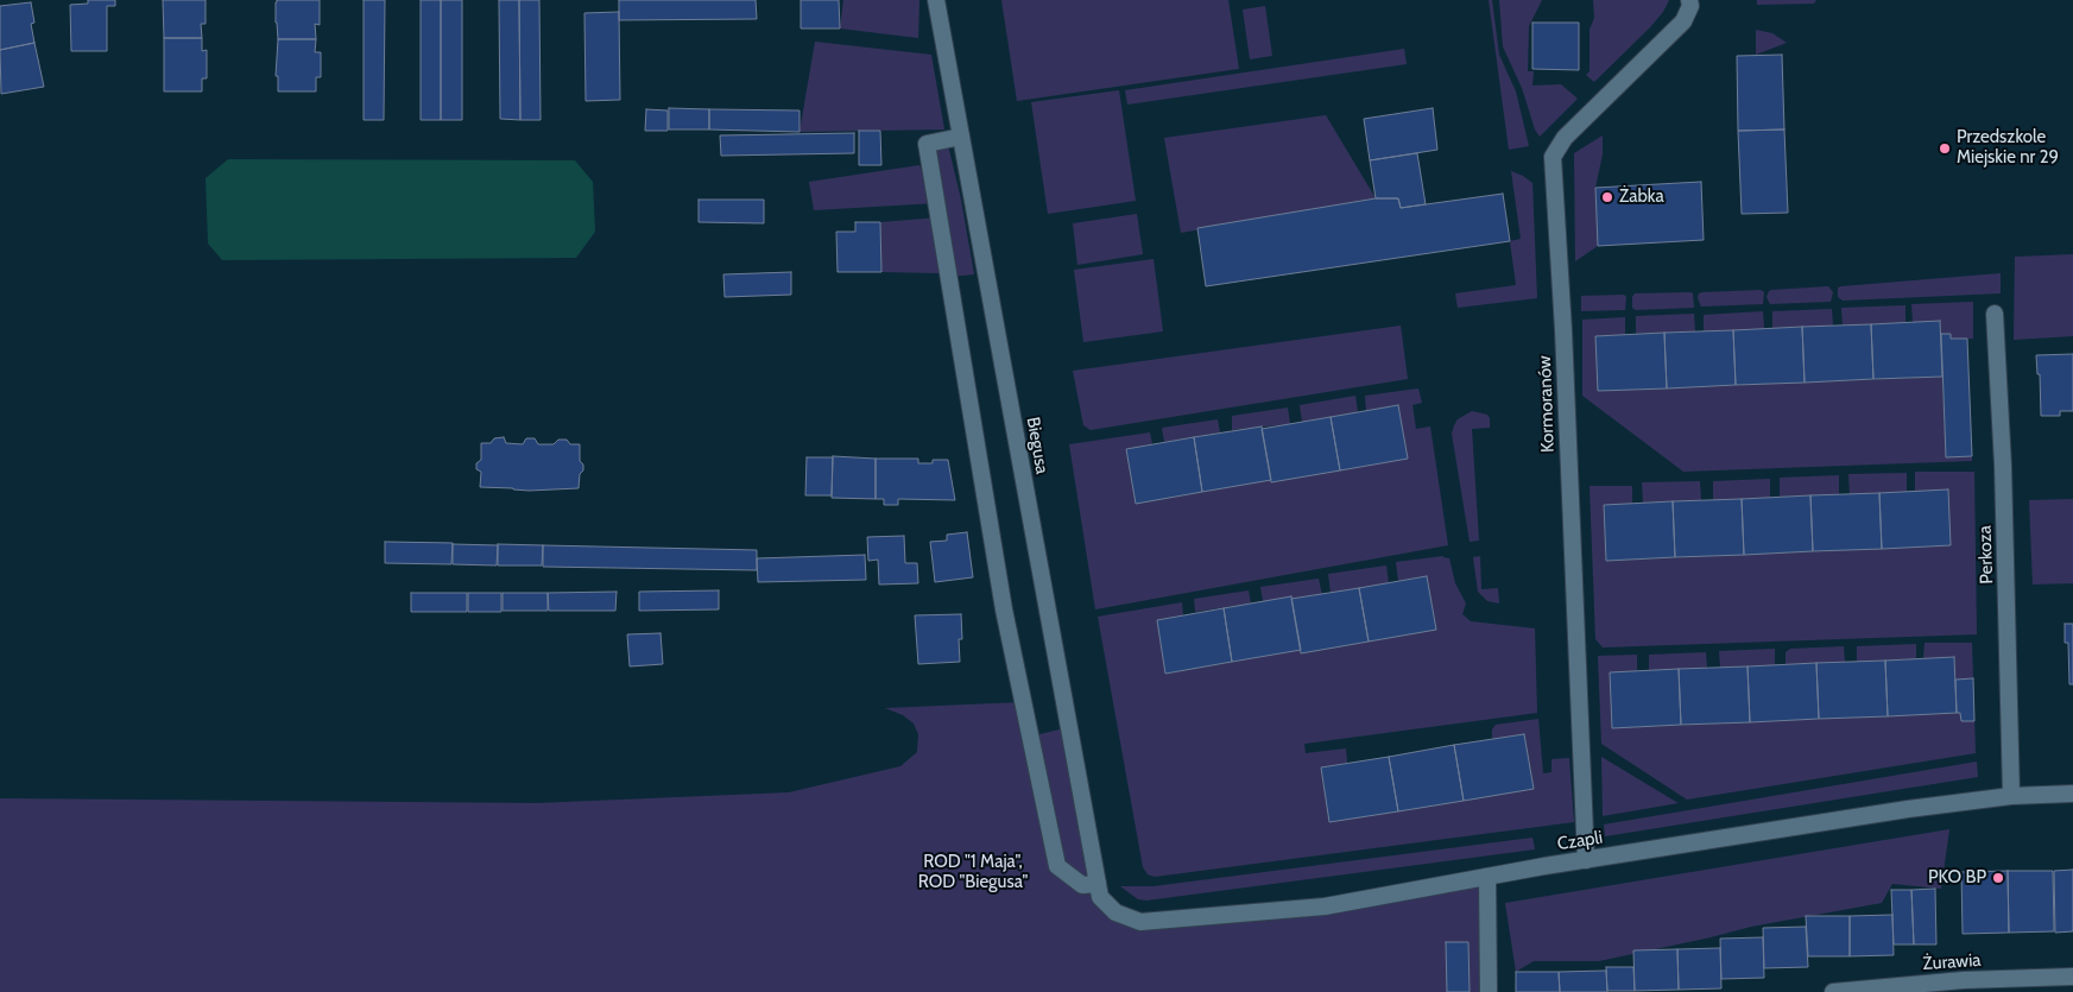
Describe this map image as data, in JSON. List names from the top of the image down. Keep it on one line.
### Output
{"streets":{"street":["Kormoranów","Biegusa","Perkoza","Czapli","Żurawia"]},"crossings":[["Kormoranów","Czapli"],["Biegusa","Czapli"],["Perkoza","Czapli"]],"parks":["ROD \"1 Maja\", ROD \"Biegusa\""],"places":["Przedszkole Miejskie nr 29","Żabka","PKO BP"]}
